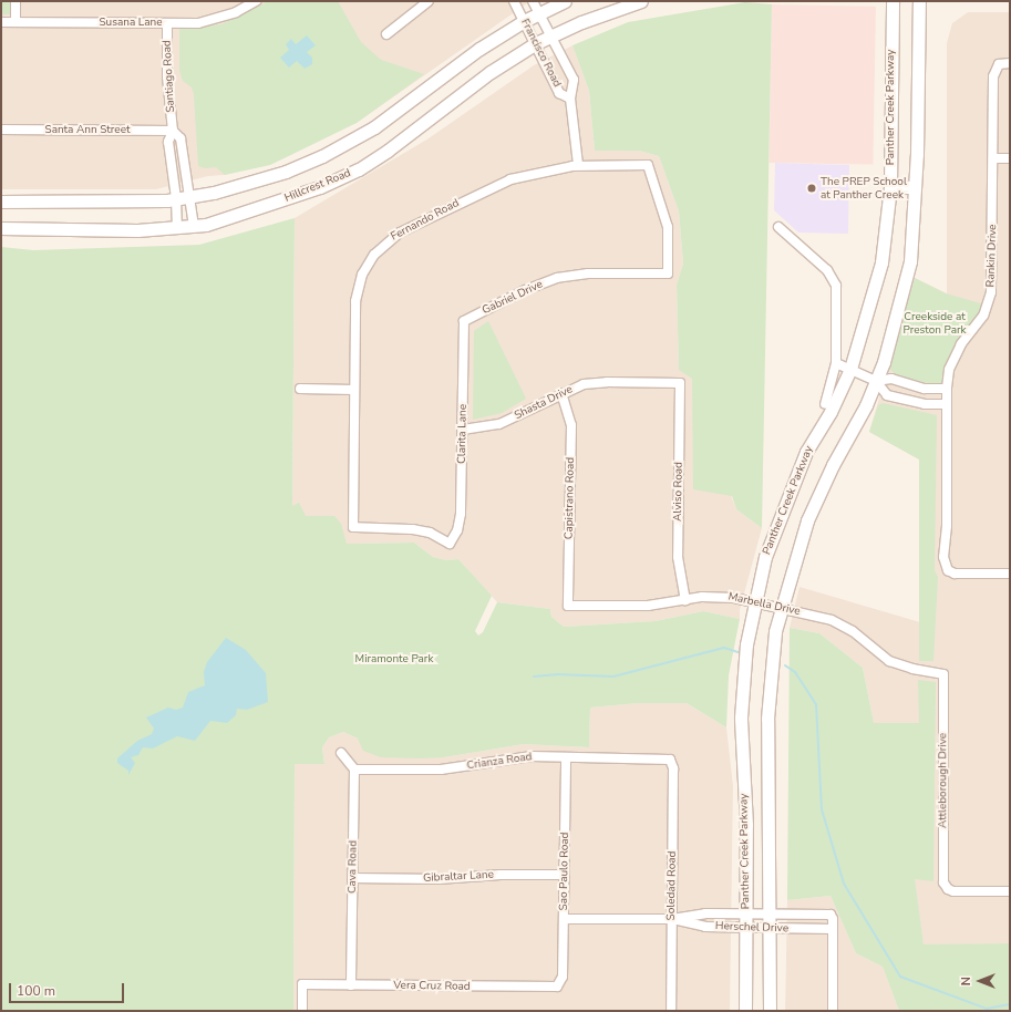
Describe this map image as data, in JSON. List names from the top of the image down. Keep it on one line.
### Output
{"streets":{"main road":["Panther Creek Parkway","Hillcrest Road"],"street":["Susana Lane","Francisco Road","Santiago Road","Santa Ann Street","Fernando Road","Rankin Drive","Gabriel Drive","Shasta Drive","Clarita Lane","Alviso Road","Capistrano Road","Marbella Drive","Crianza Road","Attleborough Drive","Cava Road","Sao Paulo Road","Gibraltar Lane","Soledad Road","Herschel Drive","Vera Cruz Road"]},"crossings":[["Susana Lane","Santiago Road"],["Francisco Road","Hillcrest Road"],["Santiago Road","Santa Ann Street"],["Santiago Road","Hillcrest Road"],["Panther Creek Parkway","Marbella Drive"],["Panther Creek Parkway","Herschel Drive"],["Fernando Road","Gabriel Drive"],["Fernando Road","Clarita Lane"],["Gabriel Drive","Clarita Lane"],["Shasta Drive","Clarita Lane"],["Shasta Drive","Alviso Road"],["Shasta Drive","Capistrano Road"],["Alviso Road","Marbella Drive"],["Capistrano Road","Marbella Drive"],["Marbella Drive","Attleborough Drive"],["Crianza Road","Cava Road"],["Crianza Road","Sao Paulo Road"],["Crianza Road","Soledad Road"],["Cava Road","Gibraltar Lane"],["Cava Road","Vera Cruz Road"],["Sao Paulo Road","Gibraltar Lane"],["Sao Paulo Road","Herschel Drive"],["Sao Paulo Road","Vera Cruz Road"],["Soledad Road","Herschel Drive"]],"parks":["Creekside at Preston Park","Miramonte Park"],"places":["The PREP School at Panther Creek"],"scale_bar":"100 m","north":"left"}
